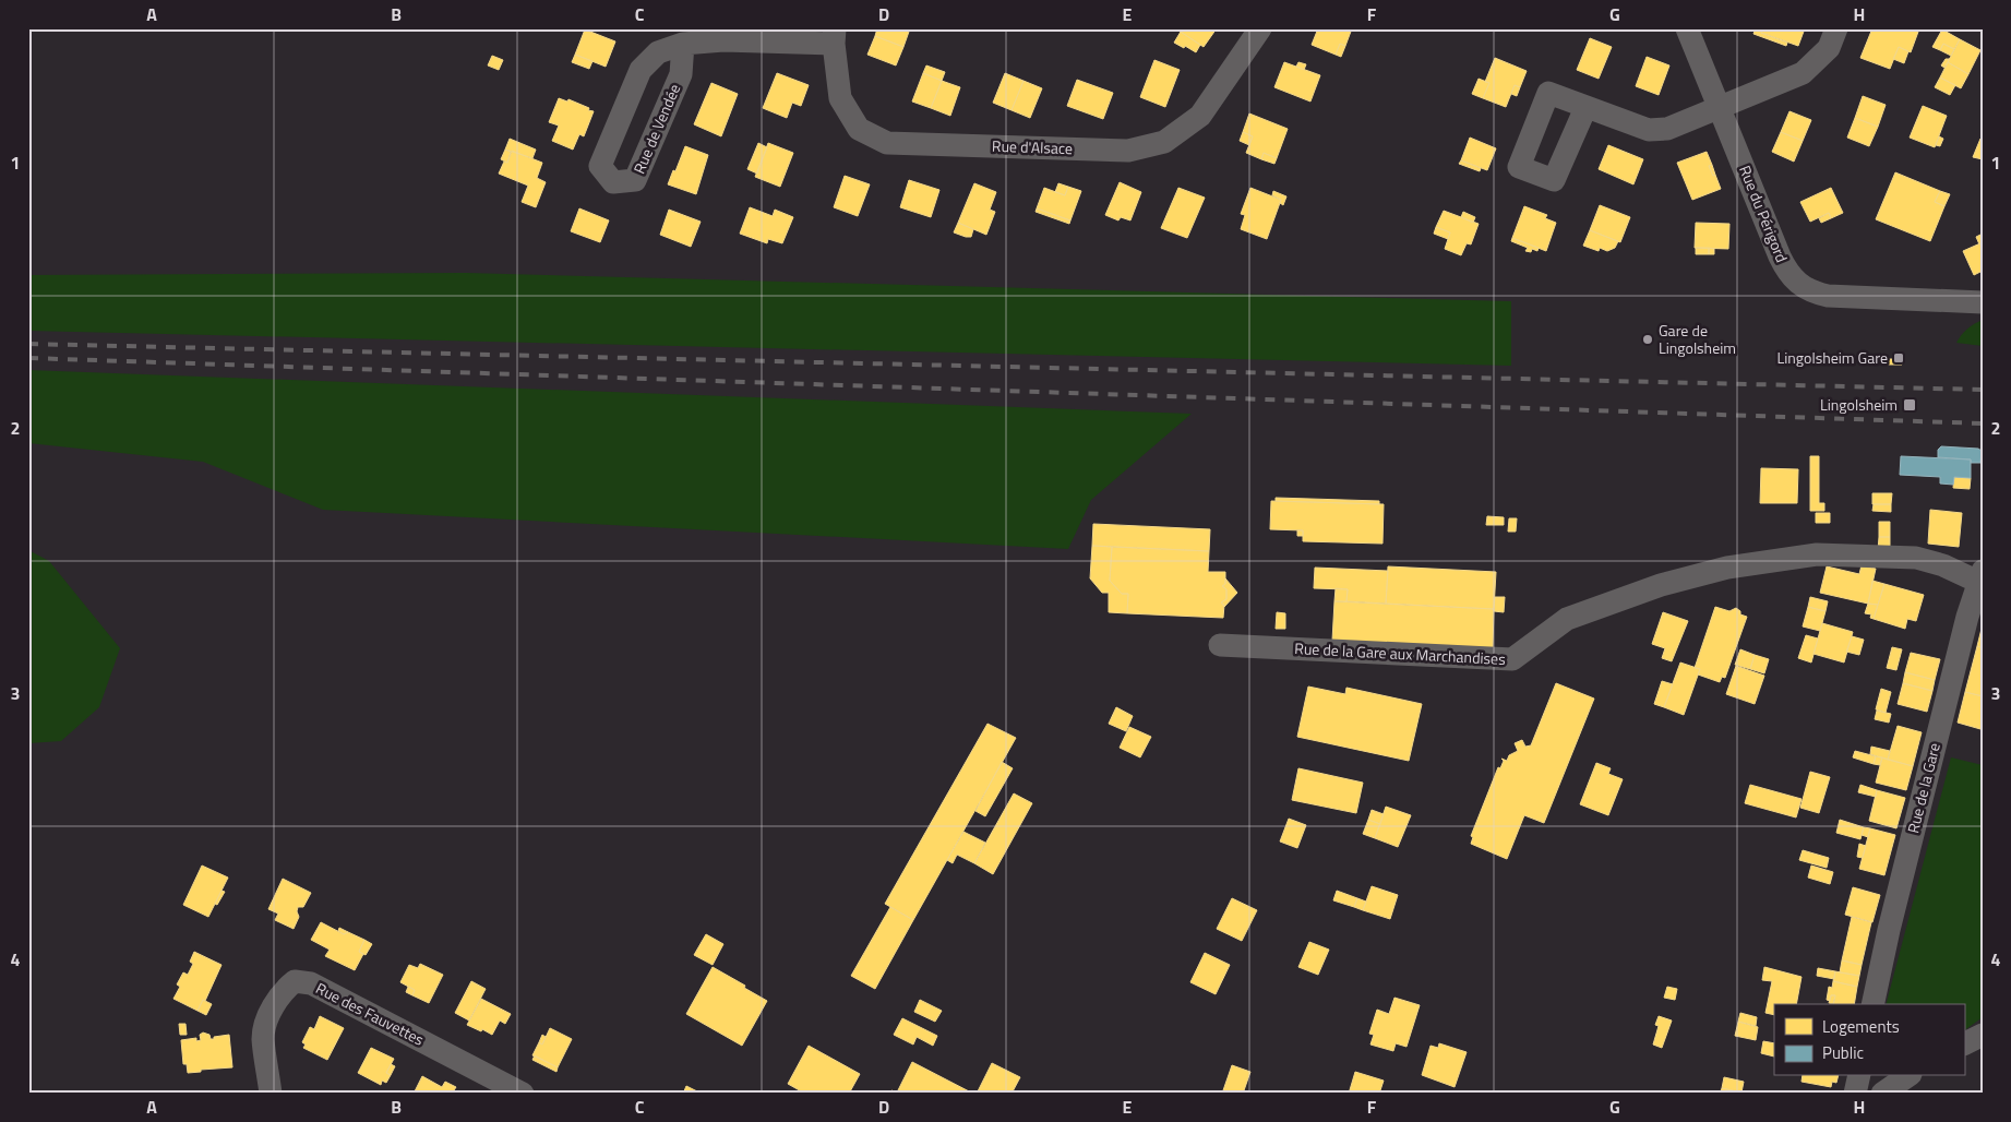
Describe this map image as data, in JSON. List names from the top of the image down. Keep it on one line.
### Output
{"streets":{"street":["Rue de Vendée","Rue d'Alsace","Rue du Périgord","Rue de la Gare aux Marchandises","Rue de la Gare","Rue des Fauvettes"]},"crossings":[["Rue de Vendée","Rue d'Alsace"],["Rue de la Gare aux Marchandises","Rue de la Gare"]],"places":{"other":["Gare de Lingolsheim"],"transit":["Lingolsheim Gare","Lingolsheim"]},"legend":["Logements","Public"],"grid":{"columns":["A","B","C","D","E","F","G","H"],"rows":["1","2","3","4"]}}
